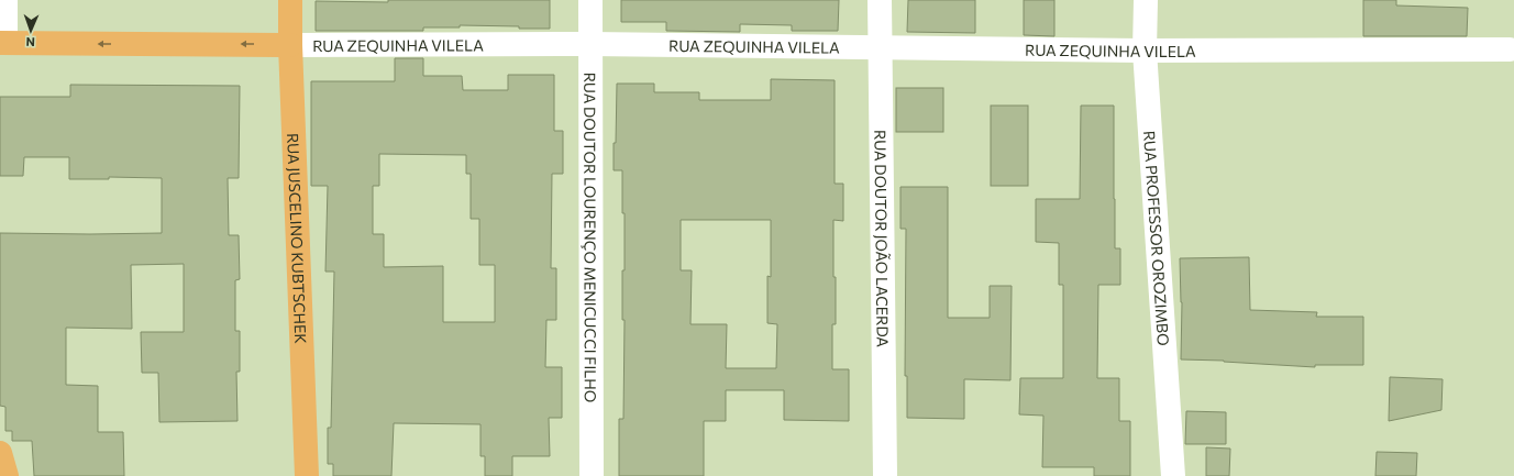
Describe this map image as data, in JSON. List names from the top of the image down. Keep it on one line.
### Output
{"streets":{"main road":["RUA ZEQUINHA VILELA","RUA JUSCELINO KUBTSCHEK"],"street":["RUA DOUTOR LOURENÇO MENICUCCI FILHO","RUA DOUTOR JOÃO LACERDA","RUA PROFESSOR OROZIMBO"]},"crossings":[["RUA ZEQUINHA VILELA","RUA DOUTOR LOURENÇO MENICUCCI FILHO"],["RUA ZEQUINHA VILELA","RUA DOUTOR JOÃO LACERDA"],["RUA ZEQUINHA VILELA","RUA JUSCELINO KUBTSCHEK"],["RUA ZEQUINHA VILELA","RUA PROFESSOR OROZIMBO"]],"north":"bottom"}
